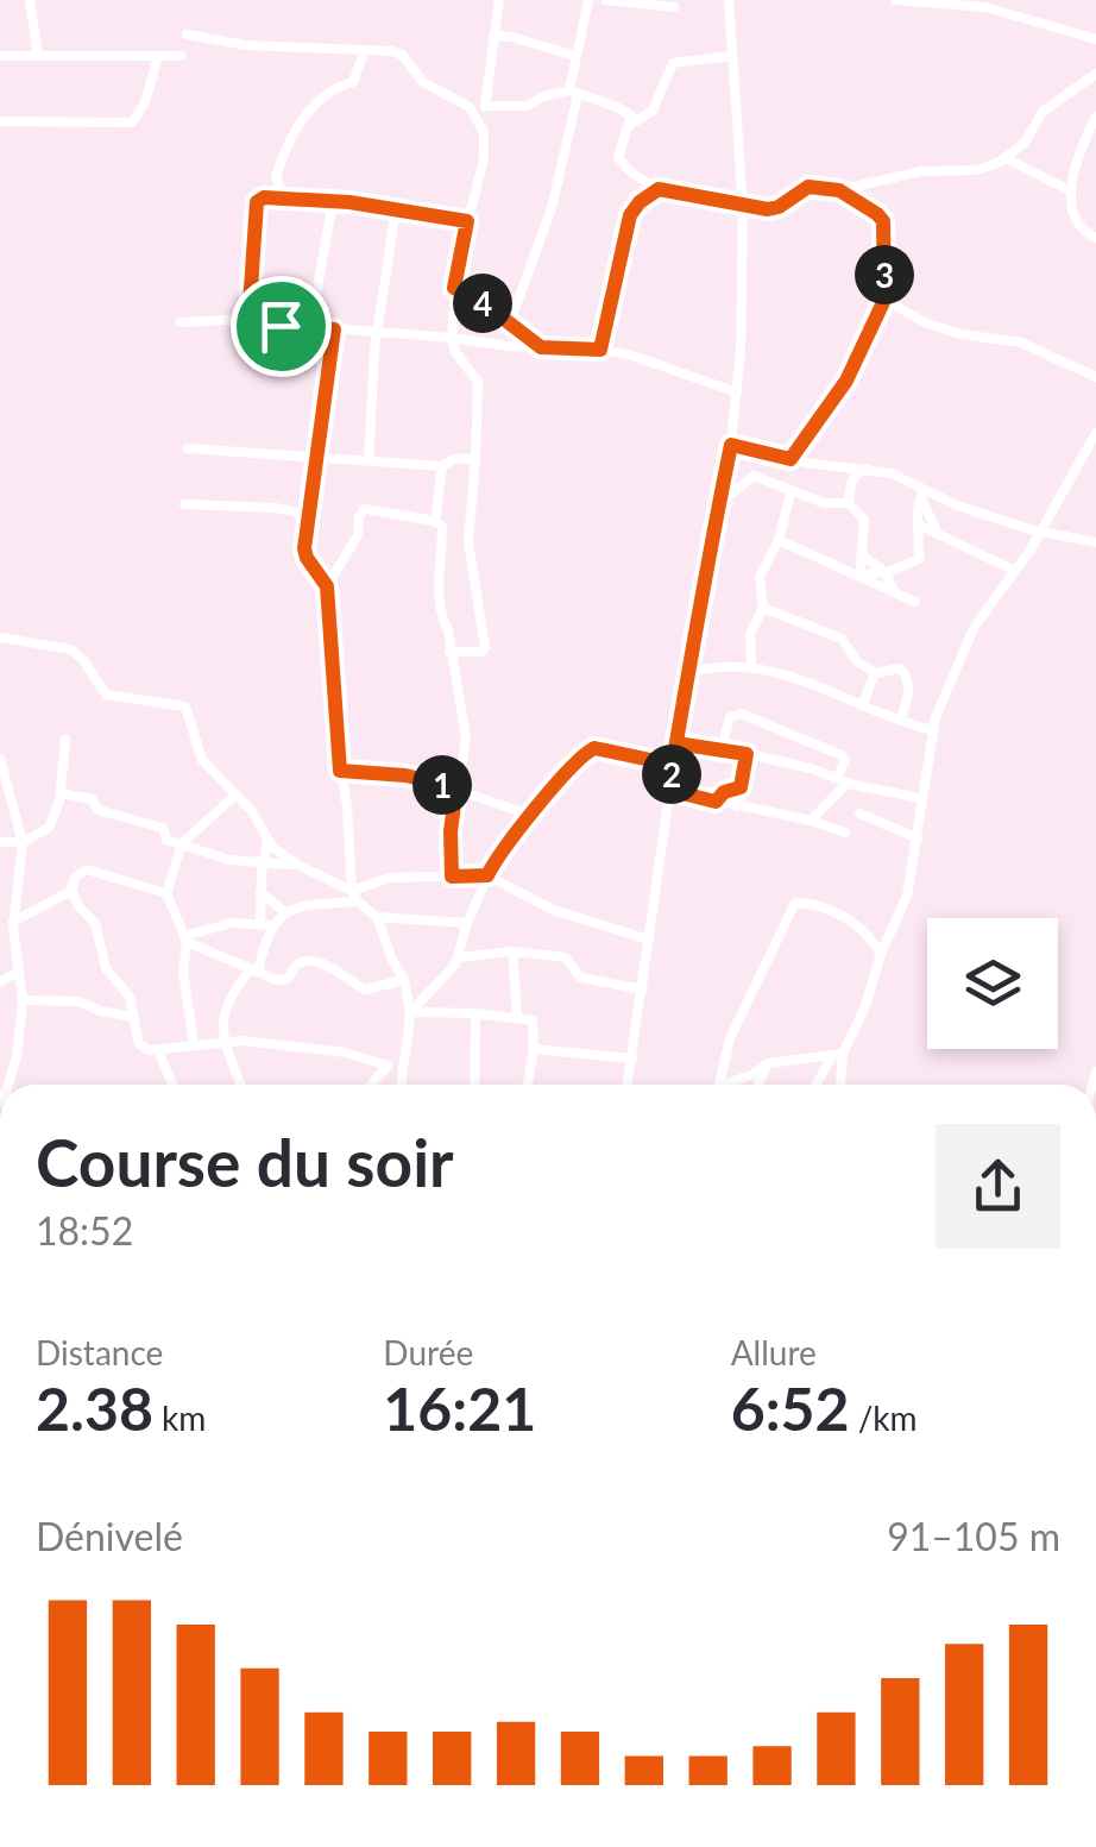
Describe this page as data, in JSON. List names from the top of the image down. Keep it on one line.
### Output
{"page":{"pins":["3","4","2","1"],"heading":["Course du soir","18:52"],"stats":[["Distance","2.38 km"],["Durée","16:21"],["Allure","6:52 /km"]],"chart":["Dénivelé","91–105 m"]}}
